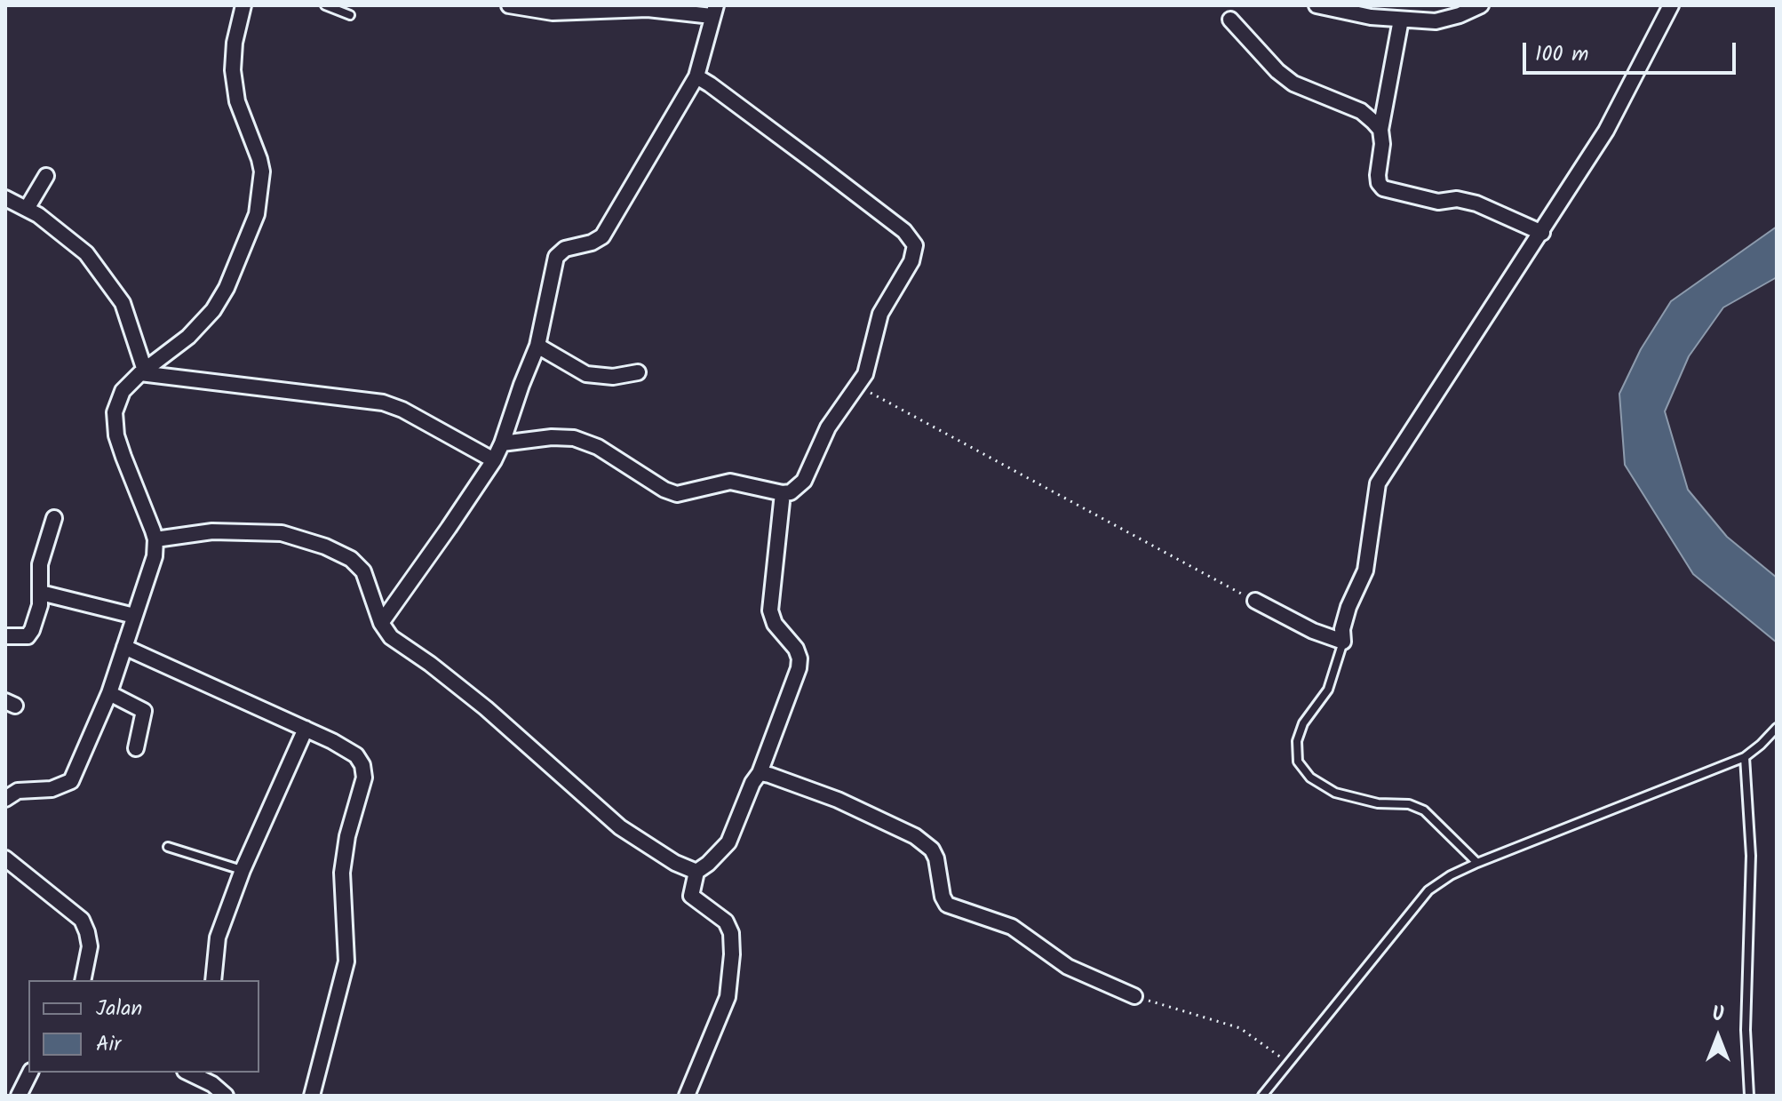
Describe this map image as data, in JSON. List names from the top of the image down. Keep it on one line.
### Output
{"legend":["Jalan","Air"],"scale_bar":"100 m","north":"top"}
